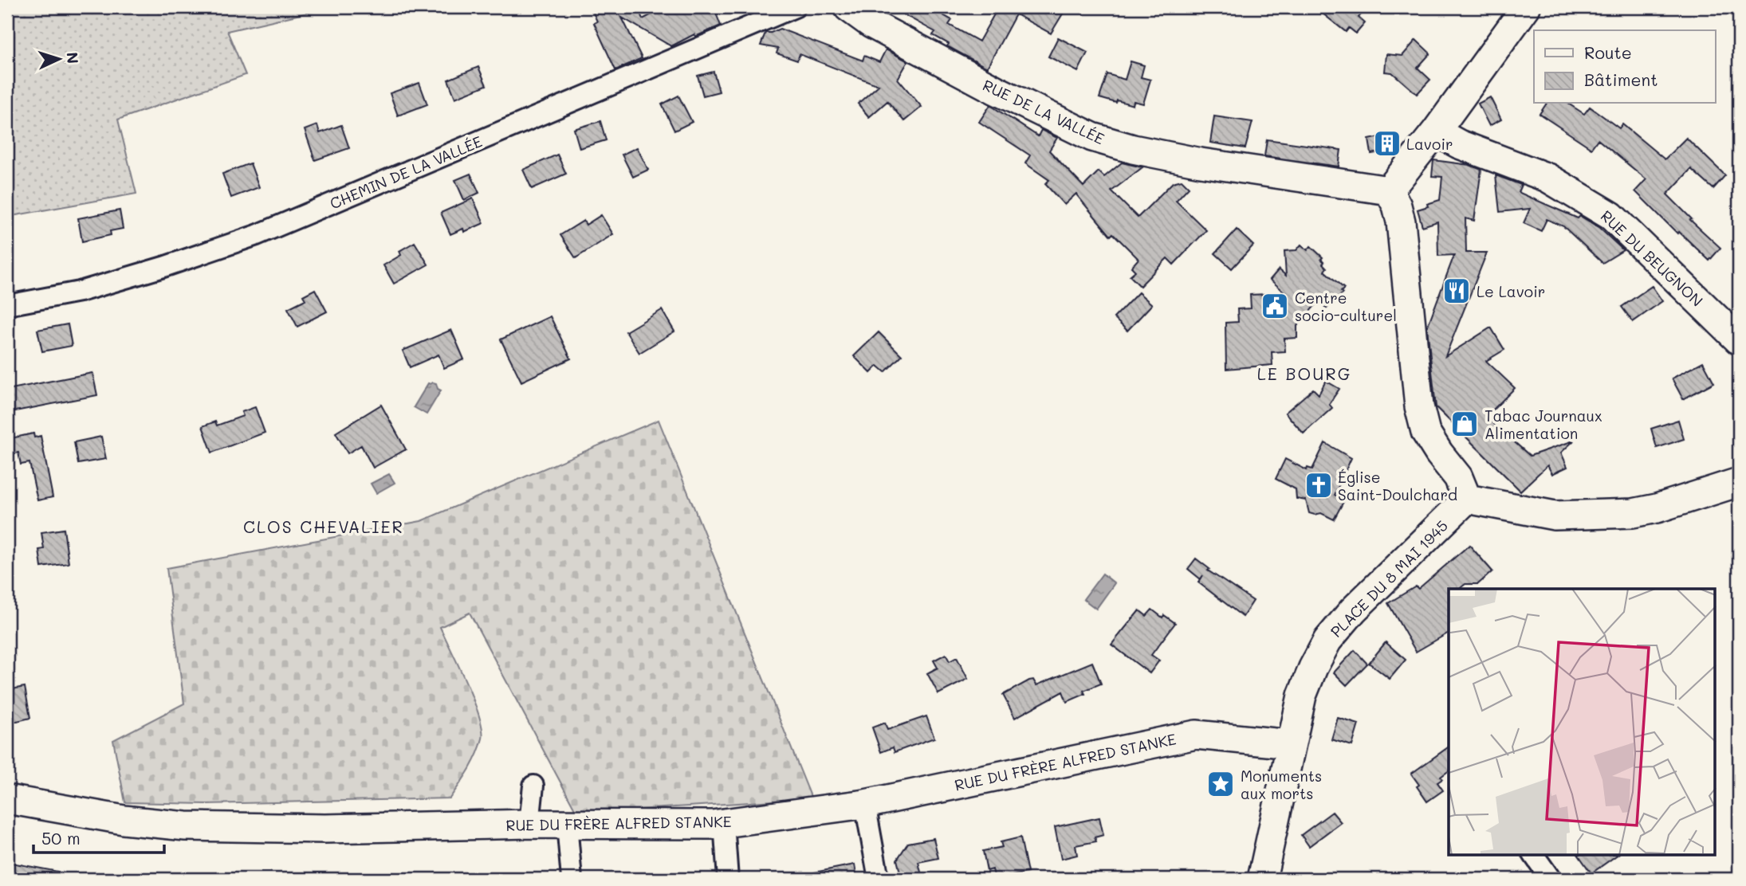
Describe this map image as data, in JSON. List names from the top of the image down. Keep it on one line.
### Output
{"streets":{"street":["RUE DE LA VALLÉE","CHEMIN DE LA VALLÉE","RUE DU BEUGNON","PLACE DU 8 MAI 1945","RUE DU FRÈRE ALFRED STANKE"]},"crossings":[["PLACE DU 8 MAI 1945","RUE DU FRÈRE ALFRED STANKE"]],"districts":["LE BOURG","CLOS CHEVALIER"],"places":{"building":["Lavoir"],"restaurant":["Le Lavoir"],"public building":["Centre socio-culturel"],"shop":["Tabac Journaux Alimentation"],"church":["Église Saint-Doulchard"],"place":["Monuments aux morts"]},"legend":["Route","Bâtiment"],"scale_bar":"50 m","north":"right"}
